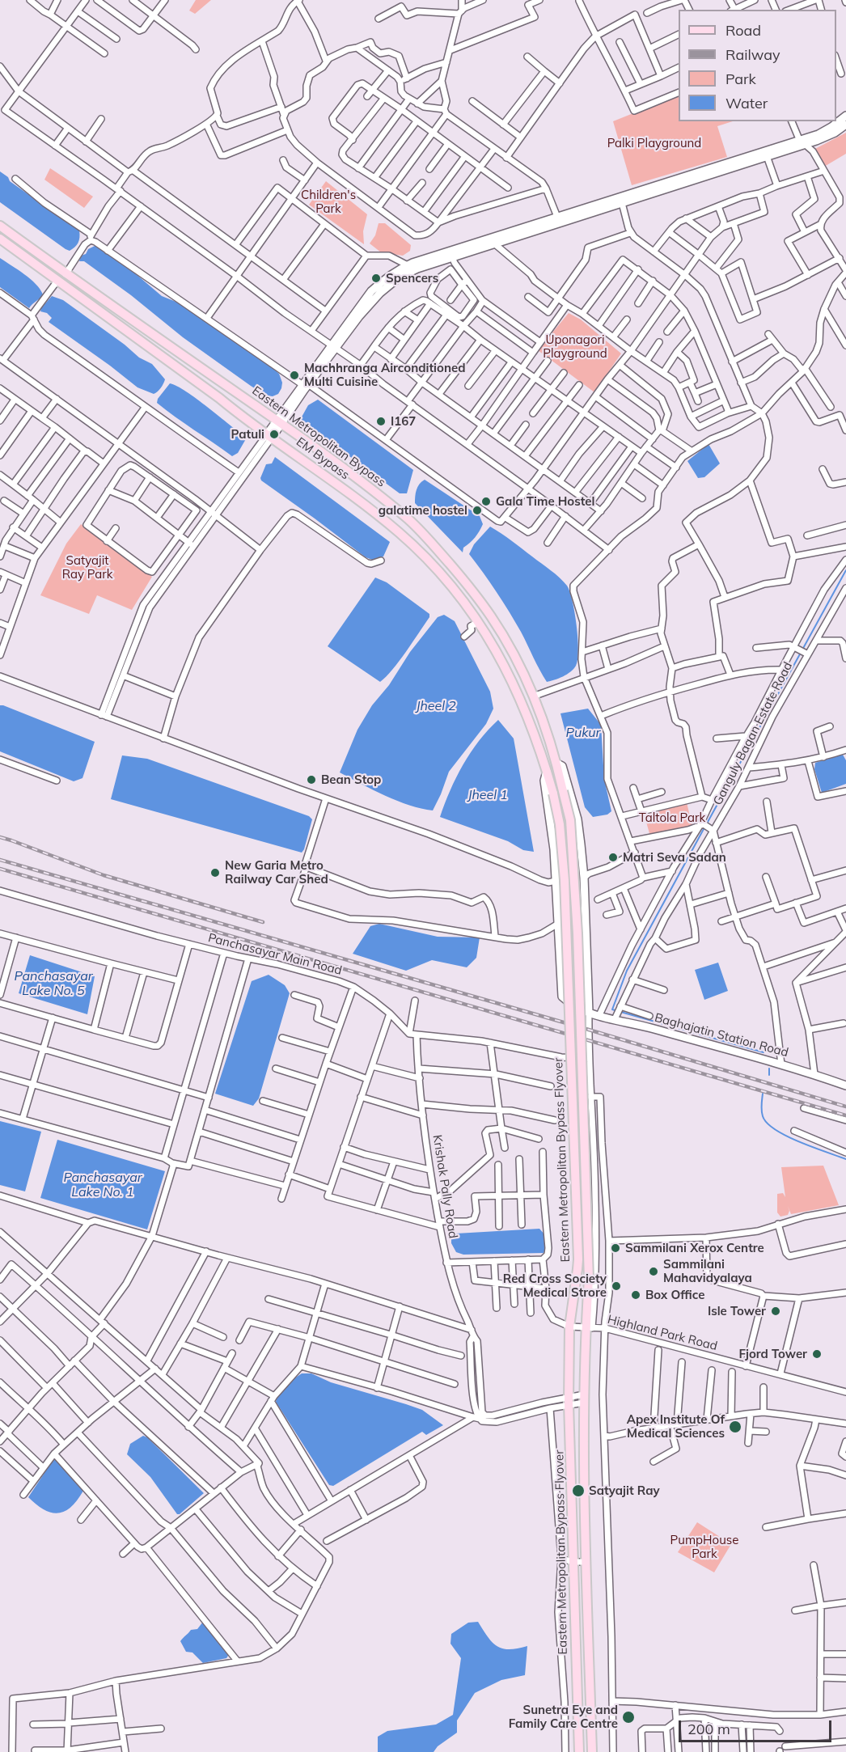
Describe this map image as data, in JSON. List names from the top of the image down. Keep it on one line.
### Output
{"streets":{"main road":["Eastern Metropolitan Bypass","EM Bypass","Baghajatin Station Road","Eastern Metropolitan Bypass Flyover"],"street":["Ganguly Bagan Estate Road","Panchasayar Main Road","Krishak Pally Road","Highland Park Road"]},"crossings":[["Eastern Metropolitan Bypass","Eastern Metropolitan Bypass Flyover"],["EM Bypass","Eastern Metropolitan Bypass Flyover"],["Ganguly Bagan Estate Road","Baghajatin Station Road"],["Eastern Metropolitan Bypass Flyover","Highland Park Road"]],"water":["Jheel 2","Pukur","Jheel 1","Panchasayar Lake No. 5","Panchasayar Lake No. 1"],"parks":["Palki Playground","Children's Park","Uponagori Playground","Satyajit Ray Park","Taltola Park","PumpHouse Park"],"places":["Spencers","Machhranga Airconditioned Multi Cuisine","I167","Patuli","Gala Time Hostel","galatime hostel","Bean Stop","Matri Seva Sadan","New Garia Metro Railway Car Shed","Sammilani Xerox Centre","Sammilani Mahavidyalaya","Red Cross Society Medical Strore","Box Office","Isle Tower","Fjord Tower","Apex Institute Of Medical Sciences","Satyajit Ray","Sunetra Eye and Family Care Centre"],"legend":["Road","Railway","Park","Water"],"scale_bar":"200 m"}
